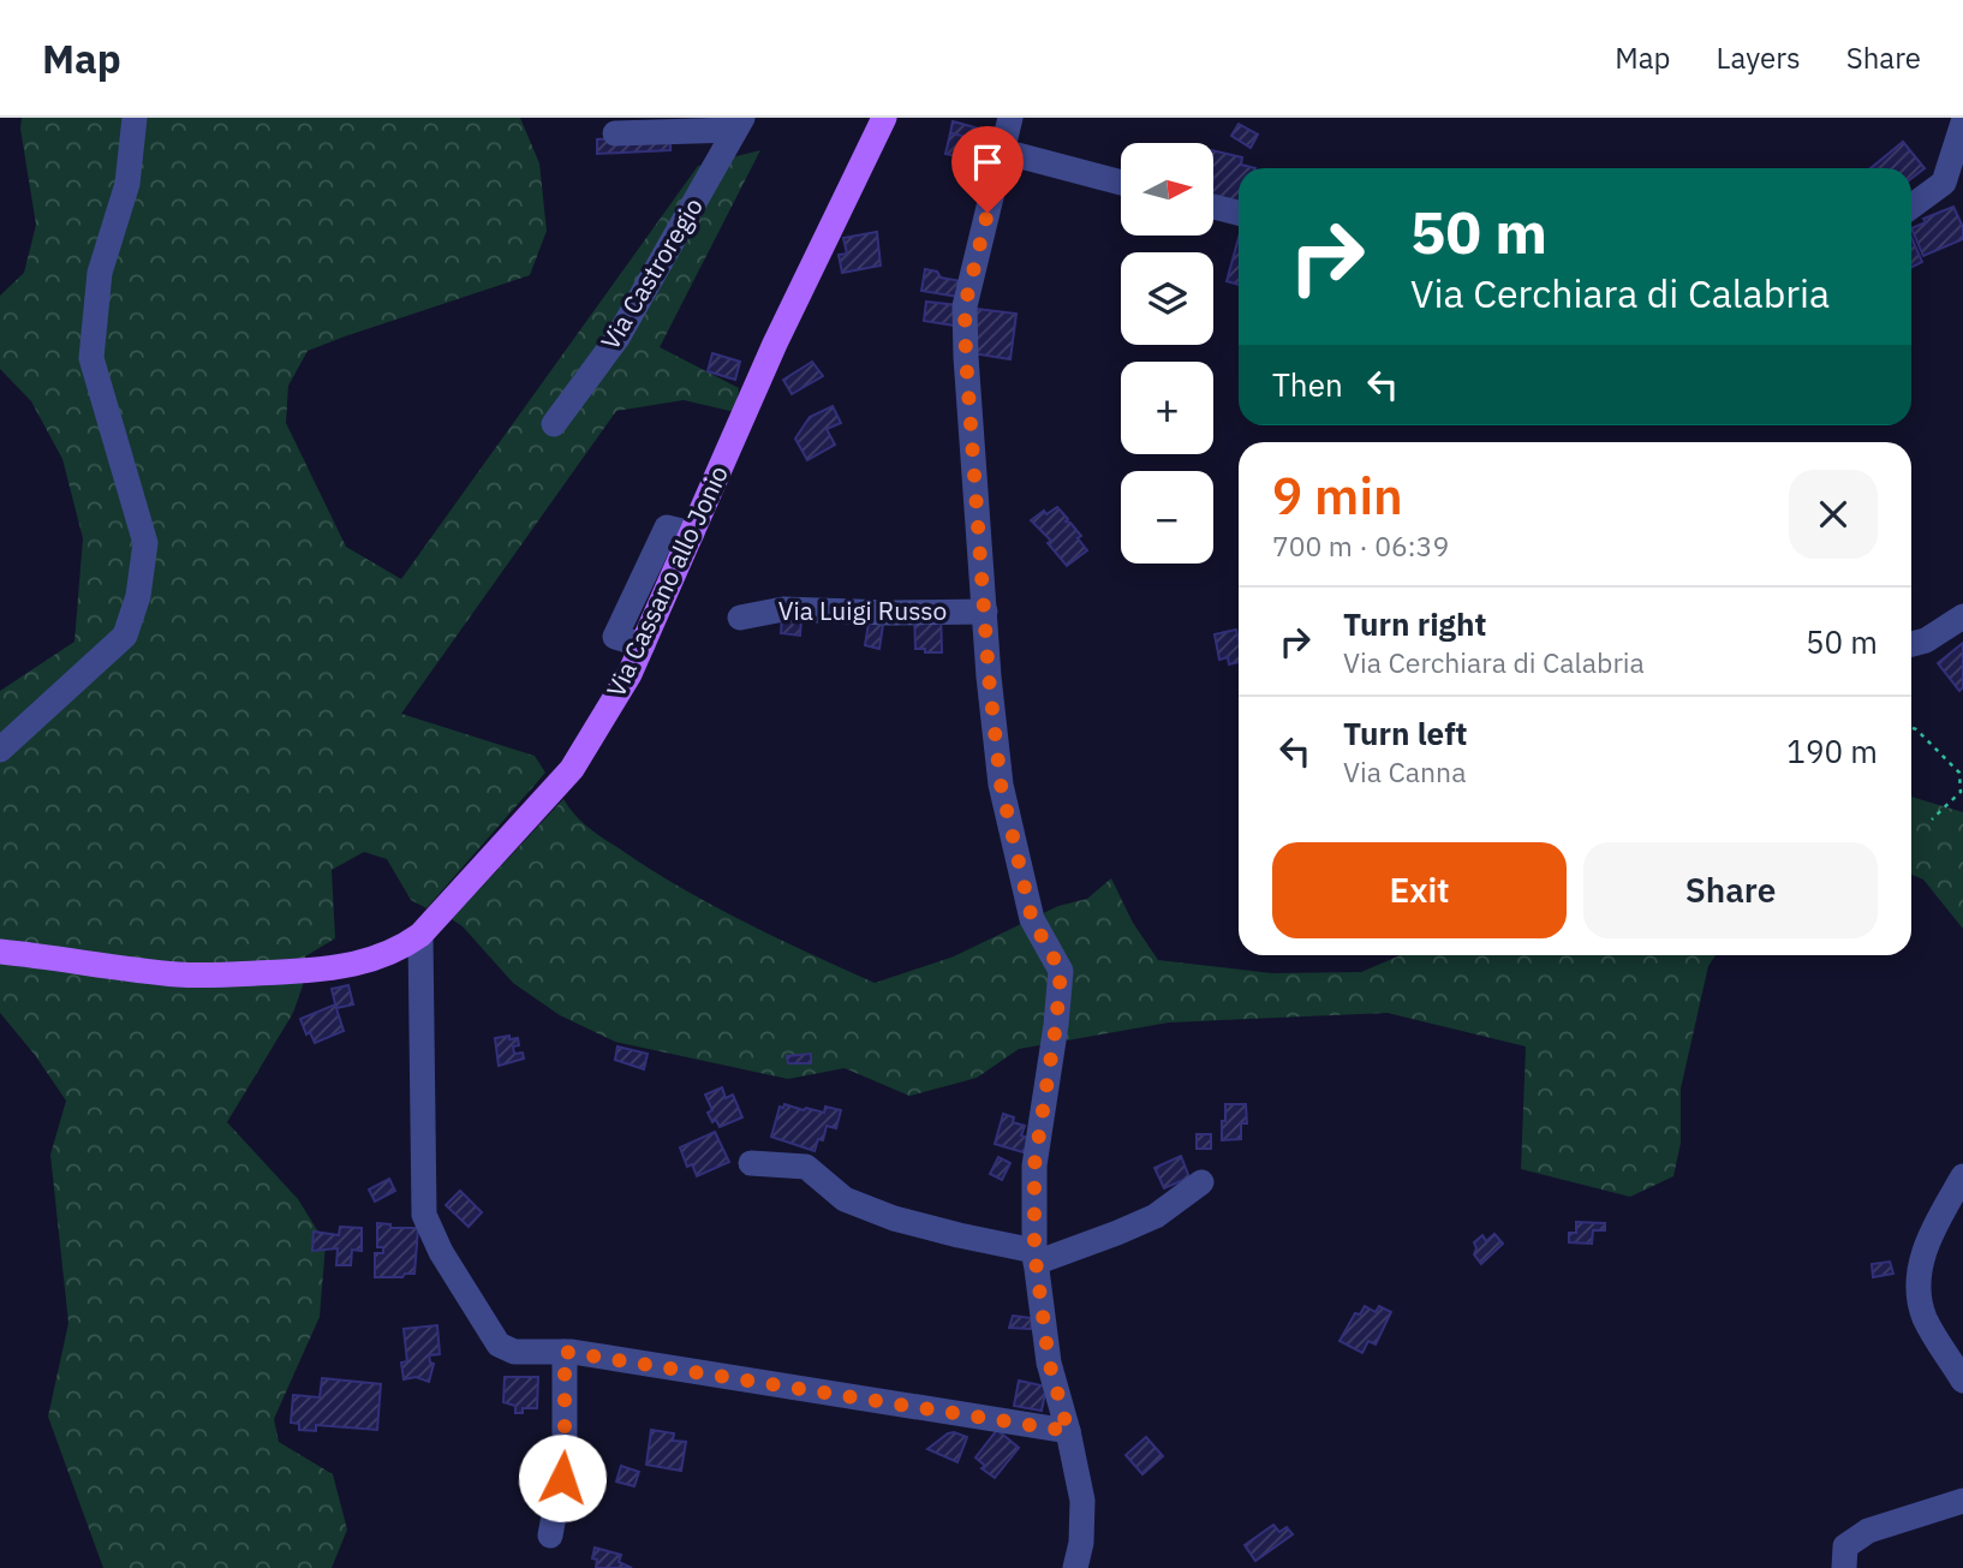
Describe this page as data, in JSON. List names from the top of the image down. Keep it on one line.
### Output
{"streets":{"main road":["Via Cassano allo Jonio"],"street":["Via Castroregio","Via Luigi Russo"]},"north":"right","page":{"header":"Map","nav":["Map","Layers","Share"],"map_buttons":["+","−"],"turn":["50 m","Via Cerchiara di Calabria"],"then":"Then","heading":["9 min","700 m · 06:39"],"list":[{"name":"Turn right","note":"Via Cerchiara di Calabria","value":"50 m"},{"name":"Turn left","note":"Via Canna","value":"190 m"}],"buttons":["Exit","Share"]}}
